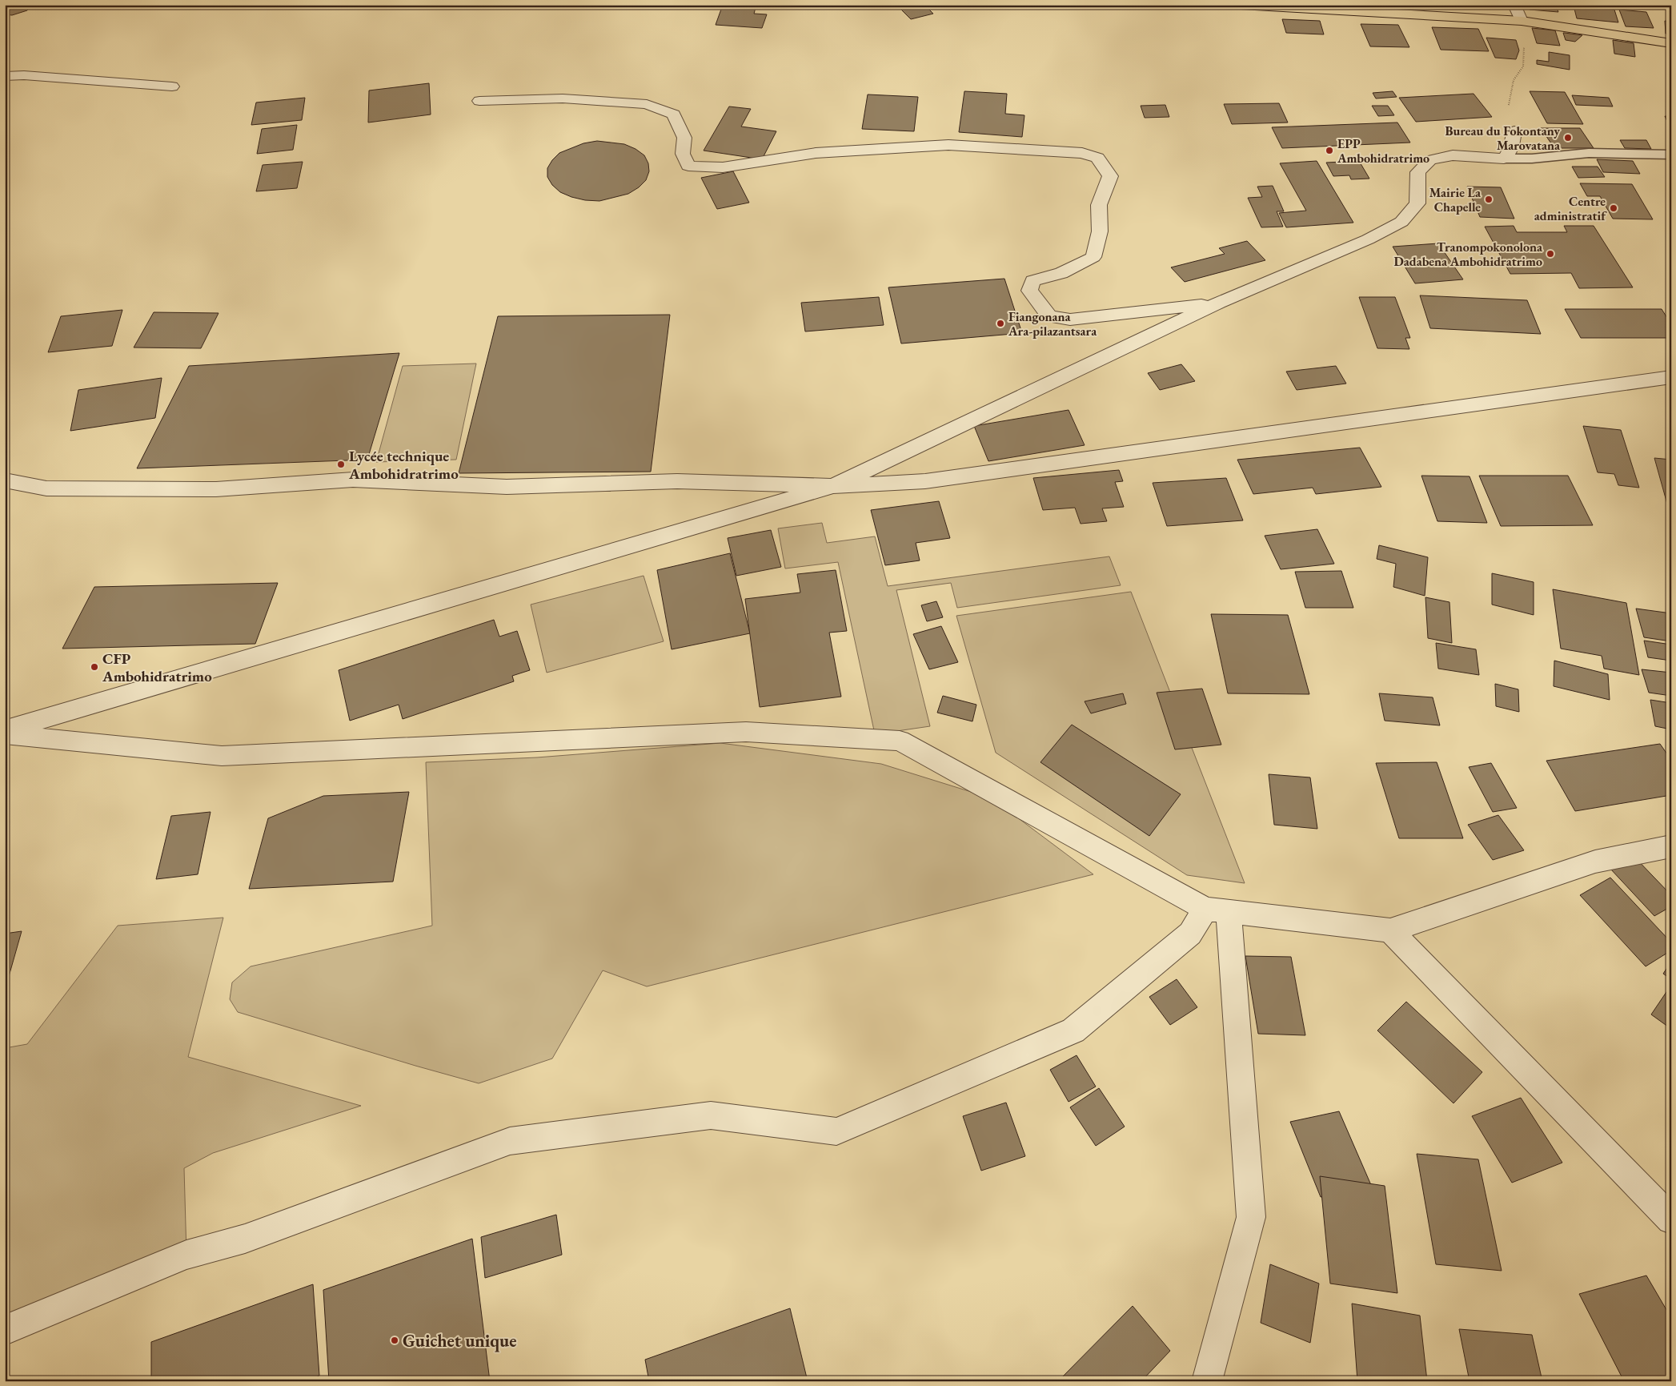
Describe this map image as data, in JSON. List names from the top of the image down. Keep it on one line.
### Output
{"places":["Bureau du Fokontany Marovatana","EPP Ambohidratrimo","Mairie La Chapelle","Centre administratif","Tranompokonolona Dadabena Ambohidratrimo","Fiangonana Ara-pilazantsara","Lycée technique Ambohidratrimo","CFP Ambohidratrimo","Guichet unique"]}
